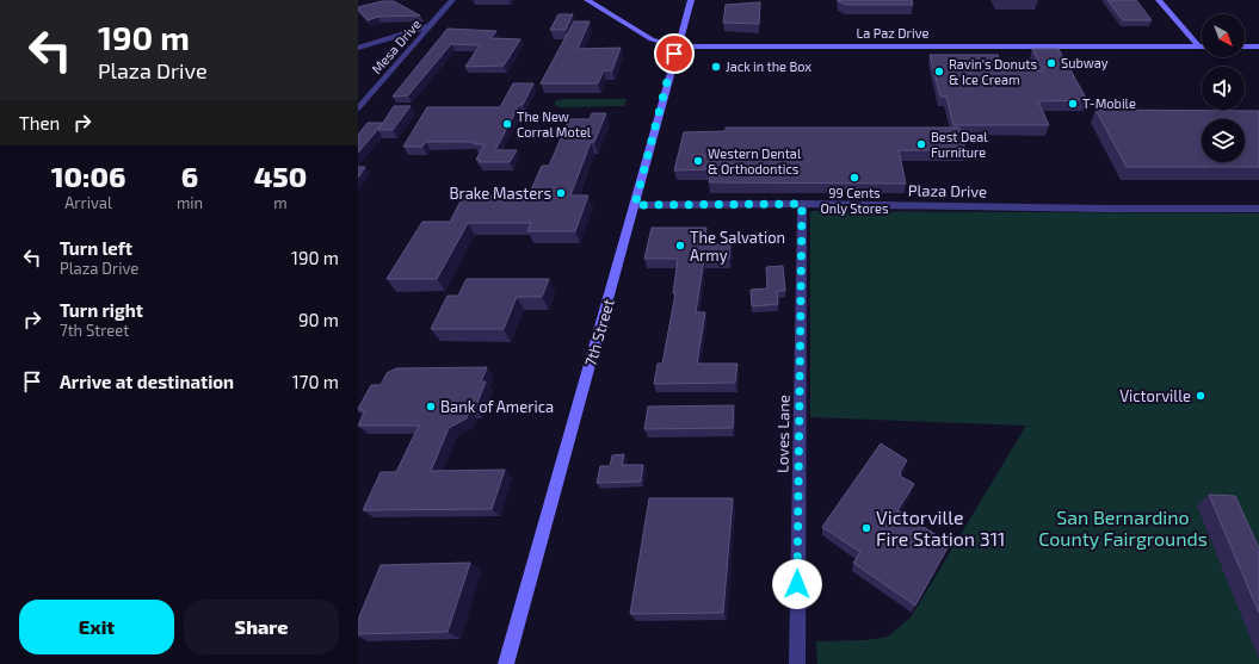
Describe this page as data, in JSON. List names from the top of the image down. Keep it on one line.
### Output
{"streets":{"main road":["La Paz Drive","7th Street"],"street":["Mesa Drive","Plaza Drive","Loves Lane"]},"crossings":[["La Paz Drive","7th Street"],["Plaza Drive","7th Street"],["Plaza Drive","Loves Lane"]],"parks":["San Bernardino County Fairgrounds"],"places":["Subway","Jack in the Box","Ravin's Donuts & Ice Cream","T-Mobile","The New Corral Motel","Best Deal Furniture","Western Dental & Orthodontics","99 Cents Only Stores","Brake Masters","The Salvation Army","Victorville","Bank of America","Victorville Fire Station 311"],"north":"bottom right","page":{"turn":["190 m","Plaza Drive"],"then":"Then","eta":["10:06","Arrival","6","min","450","m"],"list":[{"name":"Turn left","note":"Plaza Drive","value":"190 m"},{"name":"Turn right","note":"7th Street","value":"90 m"},{"name":"Arrive at destination","value":"170 m"}],"buttons":["Exit","Share"]}}
